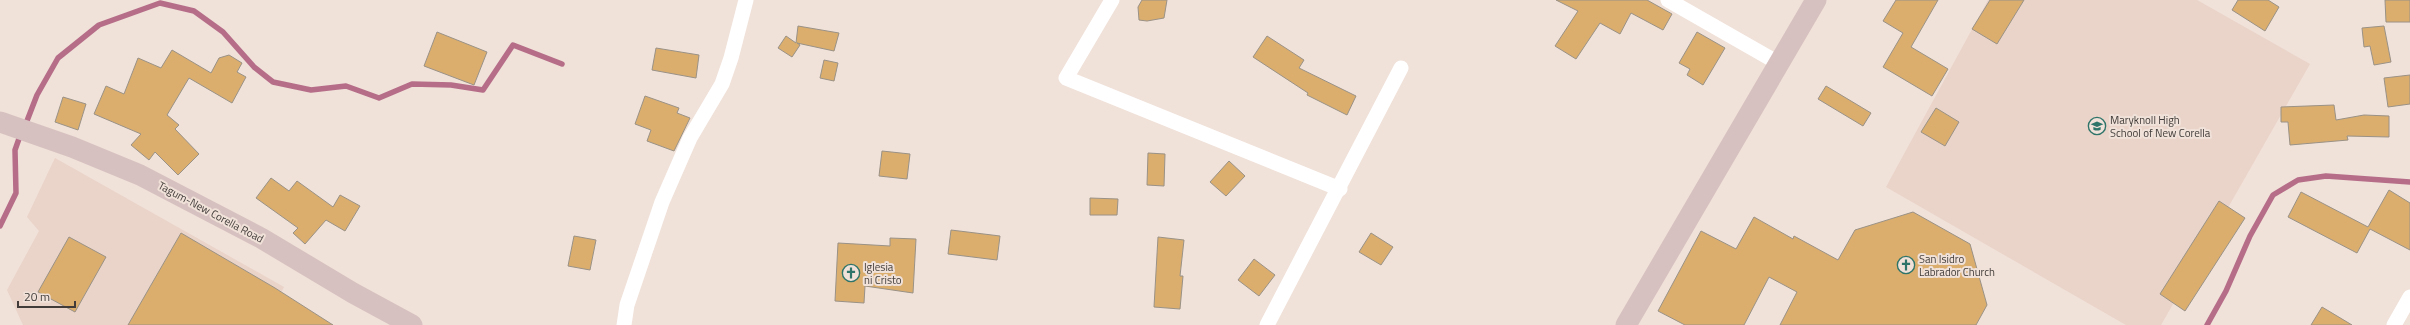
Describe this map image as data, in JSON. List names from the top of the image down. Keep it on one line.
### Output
{"streets":{"main road":["Tagum-New Corella Road"]},"places":{"school or university":["Maryknoll High School of New Corella"],"church":["San Isidro Labrador Church","Iglesia ni Cristo"]},"scale_bar":"20 m"}
